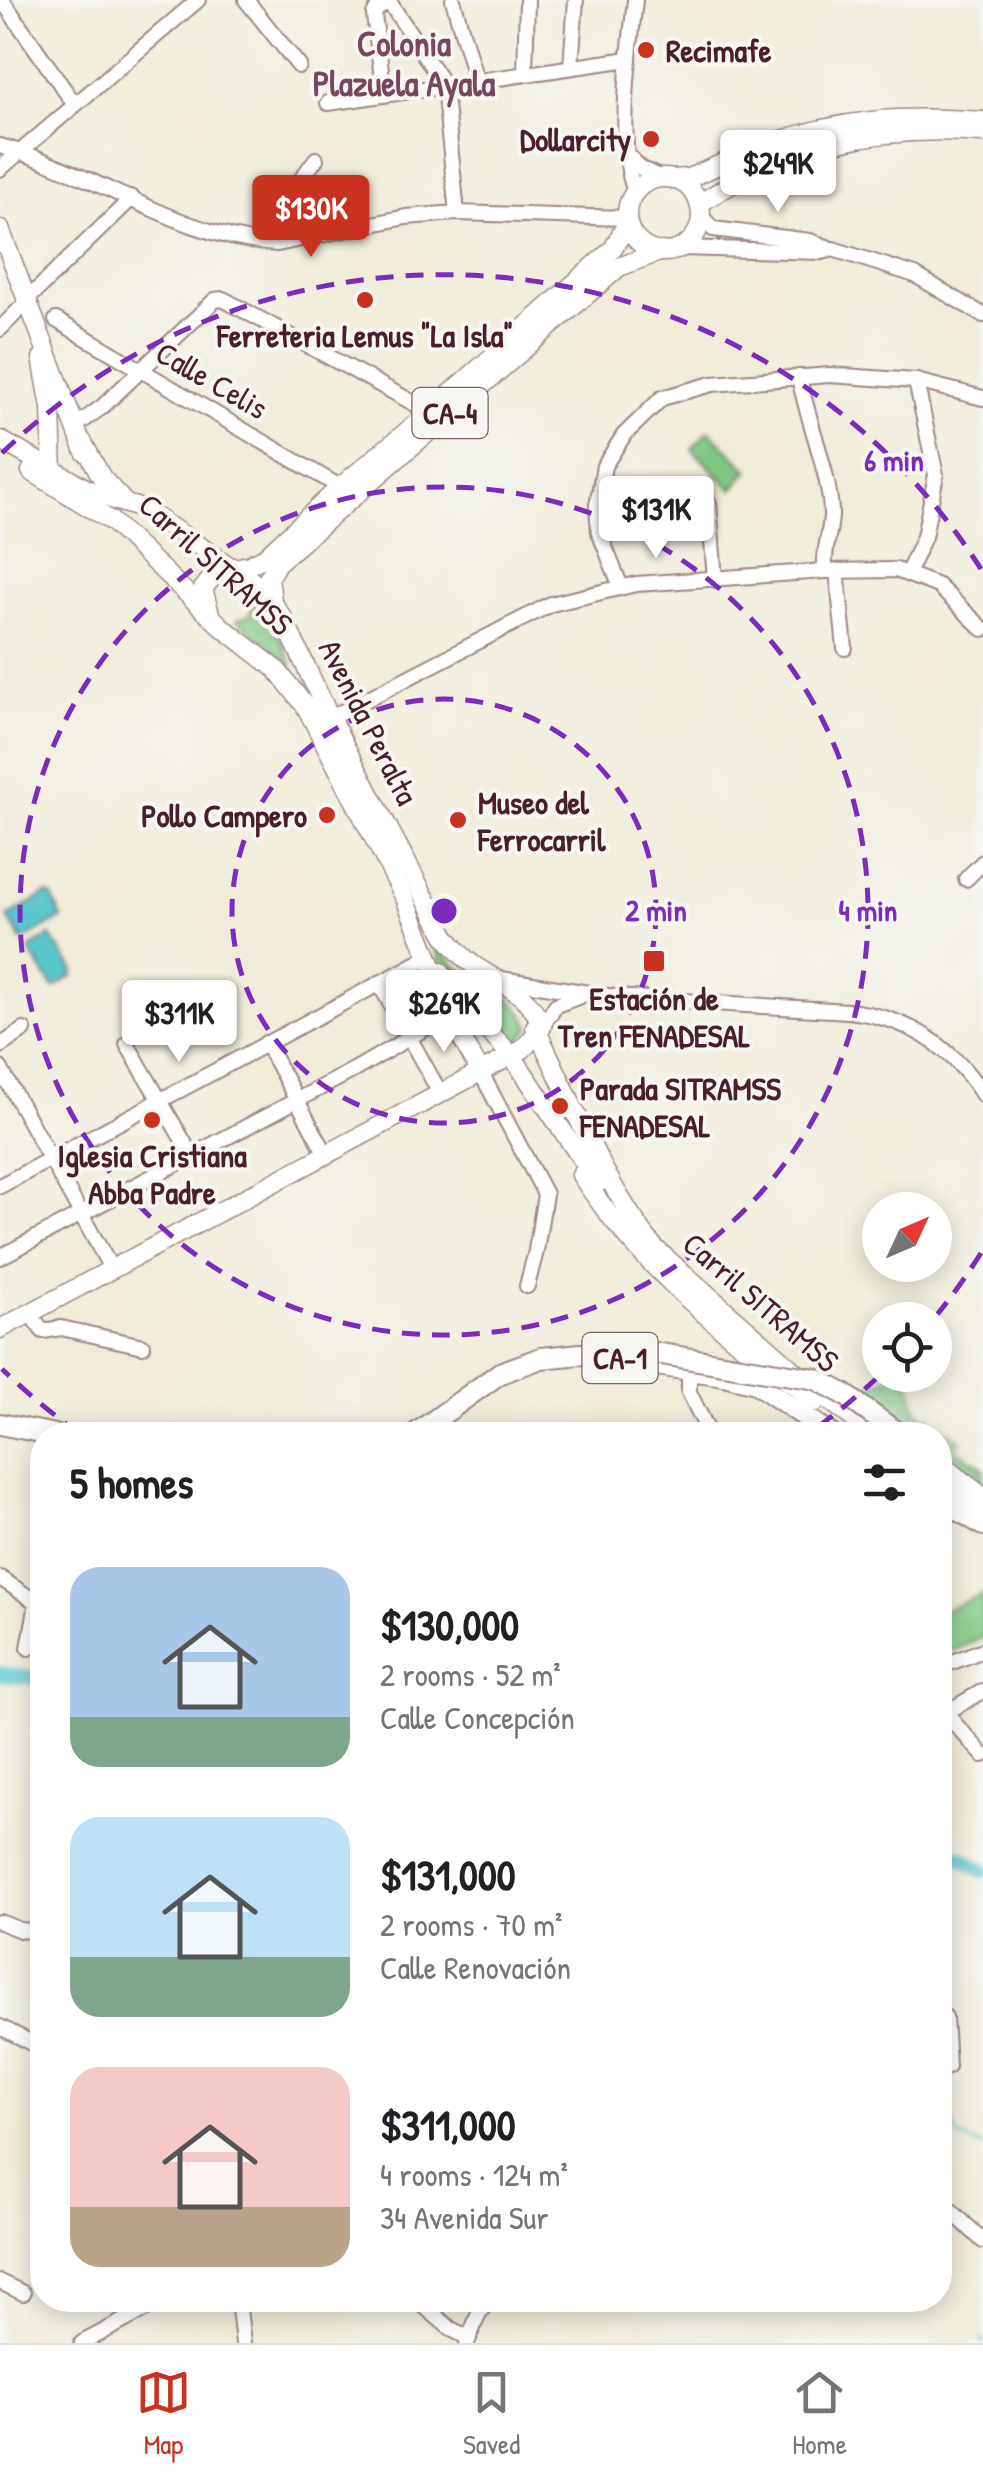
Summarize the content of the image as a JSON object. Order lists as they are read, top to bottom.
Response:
{
  "streets": {
    "highway": ["CA-1"],
    "main road": ["CA-4", "Carril SITRAMSS", "Avenida Peralta"],
    "street": ["Calle Celis"]
  },
  "crossings": [
    ["Calle Celis", "CA-4"],
    ["CA-4", "Carril SITRAMSS"],
    ["CA-4", "Avenida Peralta"],
    ["Carril SITRAMSS", "Avenida Peralta"]
  ],
  "districts": ["Colonia Plazuela Ayala"],
  "places": {
    "other": [
      "Recimafe",
      "Dollarcity",
      "Ferreteria Lemus \"La Isla\"",
      "Pollo Campero",
      "Museo del Ferrocarril",
      "Parada SITRAMSS FENADESAL",
      "Iglesia Cristiana Abba Padre"
    ],
    "transit": ["Estación de Tren FENADESAL"]
  },
  "north": "top right",
  "page": {
    "price": [
      "$249K",
      "$130K",
      "$131K",
      "$269K",
      "$311K"
    ],
    "heading": "5 homes",
    "list": [
      {
        "name": "$130,000",
        "note": "2 rooms · 52 m² · Calle Concepción"
      },
      {
        "name": "$131,000",
        "note": "2 rooms · 70 m² · Calle Renovación"
      },
      {
        "name": "$311,000",
        "note": "4 rooms · 124 m² · 34 Avenida Sur"
      }
    ],
    "tabs": ["Map", "Saved", "Home"]
  },
  "rings": ["6 min", "2 min", "4 min"]
}
